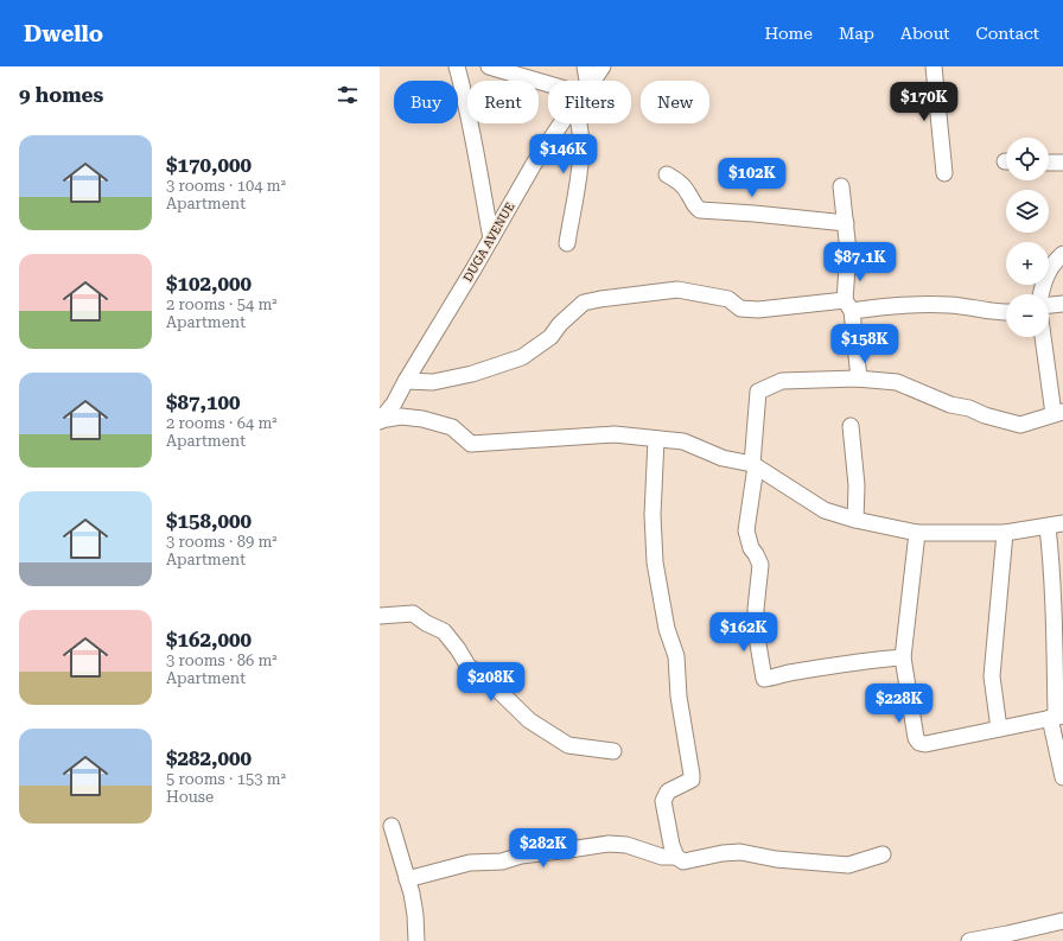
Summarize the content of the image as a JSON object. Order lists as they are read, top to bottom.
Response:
{
  "streets": {
    "street": ["DUGA AVENUE"]
  },
  "page": {
    "header": "Dwello",
    "nav": [
      "Home",
      "Map",
      "About",
      "Contact"
    ],
    "heading": "9 homes",
    "chip": [
      "Buy",
      "Rent",
      "Filters",
      "New"
    ],
    "price": [
      "$170K",
      "$146K",
      "$102K",
      "$87.1K",
      "$158K",
      "$162K",
      "$208K",
      "$228K",
      "$282K"
    ],
    "list": [
      {
        "name": "$170,000",
        "note": "3 rooms · 104 m² · Apartment"
      },
      {
        "name": "$102,000",
        "note": "2 rooms · 54 m² · Apartment"
      },
      {
        "name": "$87,100",
        "note": "2 rooms · 64 m² · Apartment"
      },
      {
        "name": "$158,000",
        "note": "3 rooms · 89 m² · Apartment"
      },
      {
        "name": "$162,000",
        "note": "3 rooms · 86 m² · Apartment"
      },
      {
        "name": "$282,000",
        "note": "5 rooms · 153 m² · House"
      }
    ],
    "map_buttons": ["+", "−"]
  }
}
